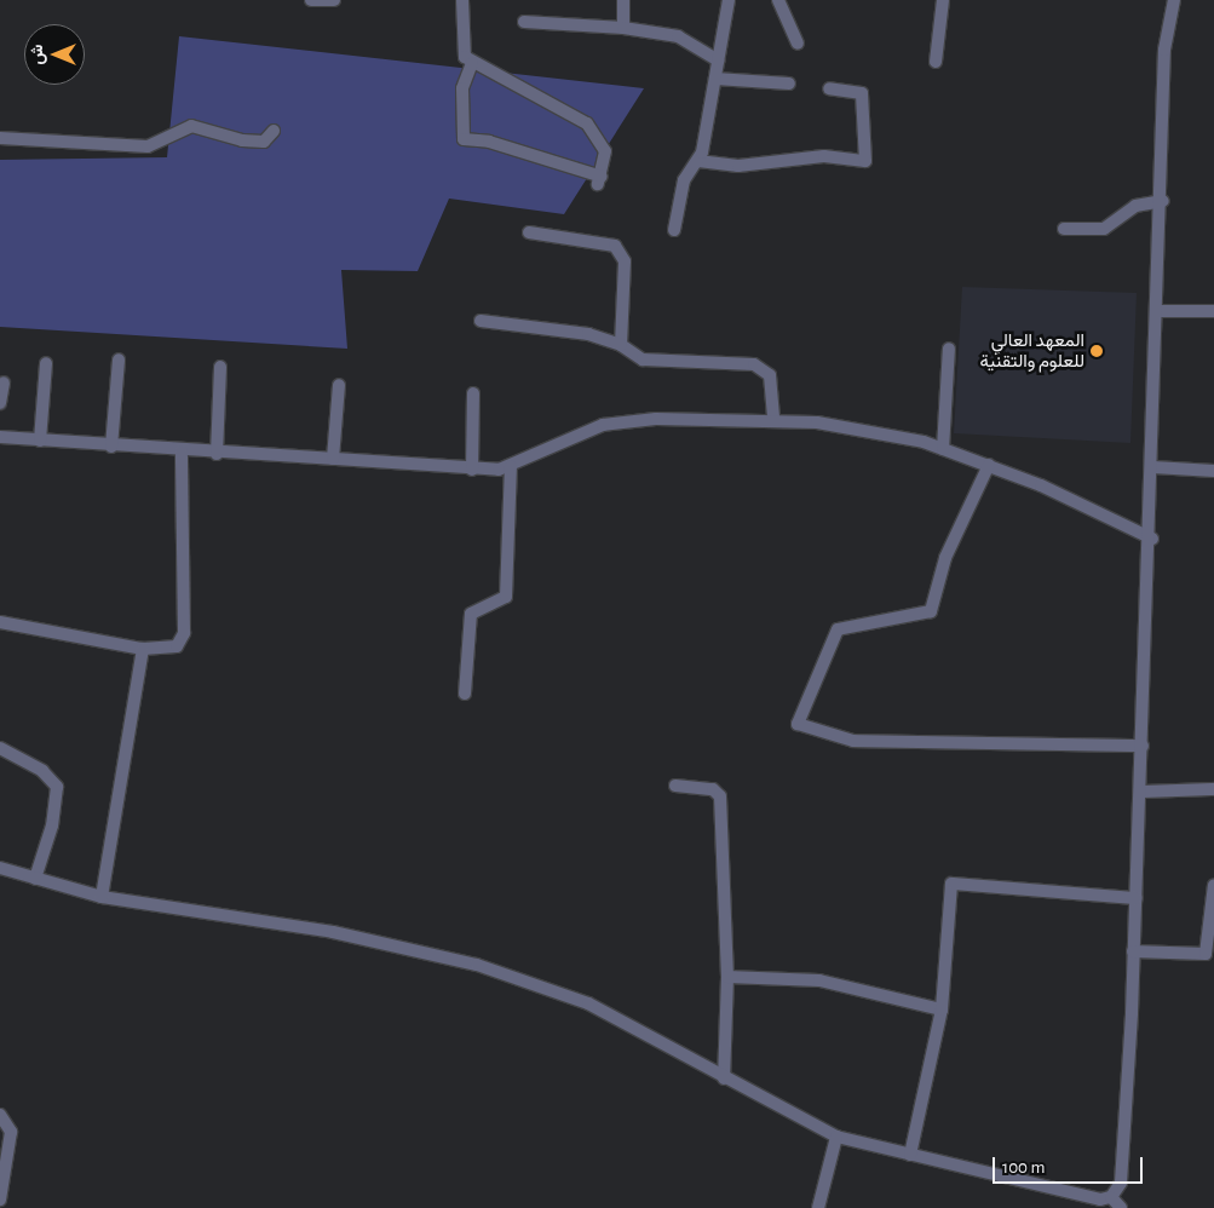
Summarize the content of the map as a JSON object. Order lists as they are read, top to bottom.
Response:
{
  "places": ["المعهد العالي للعلوم والتقنية"],
  "scale_bar": "100 m",
  "north": "left"
}
